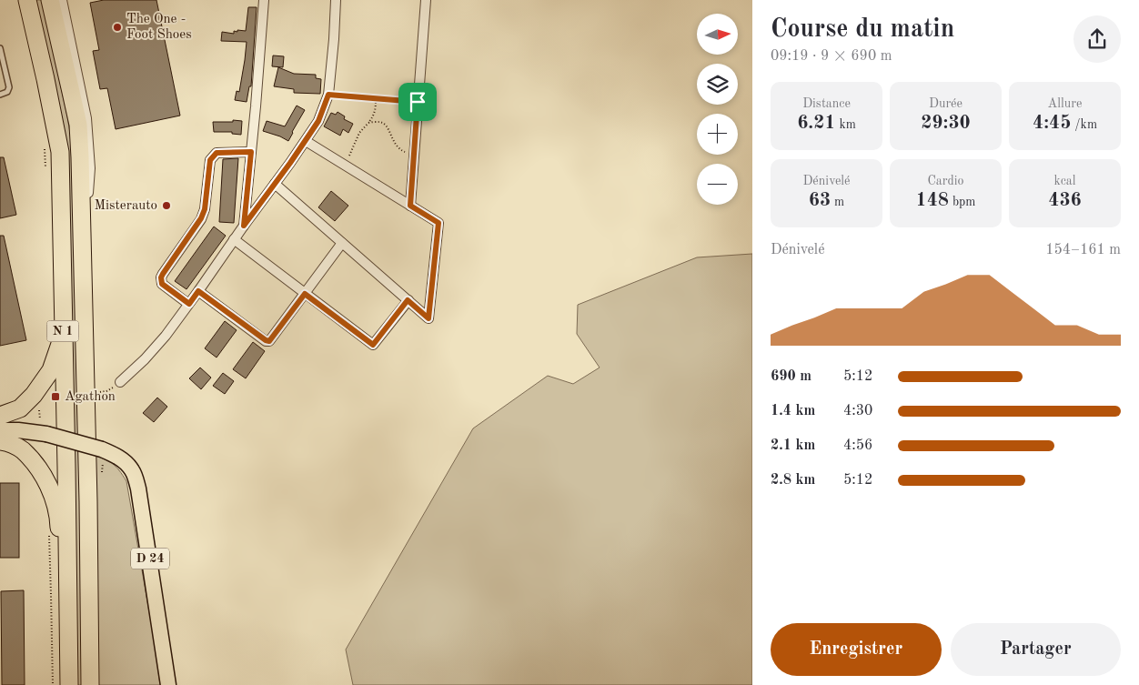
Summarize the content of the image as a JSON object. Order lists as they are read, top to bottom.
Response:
{
  "streets": {
    "highway": ["N 1"],
    "main road": ["D 24"]
  },
  "places": {
    "other": ["The One - Foot Shoes", "Misterauto"],
    "transit": ["Agathon"]
  },
  "north": "right",
  "page": {
    "heading": ["Course du matin", "09:19 · 9 × 690 m"],
    "map_buttons": ["+", "−"],
    "stats": [
      ["Distance", "6.21 km"],
      ["Durée", "29:30"],
      ["Allure", "4:45 /km"],
      ["Dénivelé", "63 m"],
      ["Cardio", "148 bpm"],
      ["kcal", "436"]
    ],
    "chart": ["Dénivelé", "154–161 m"],
    "list": [
      {
        "name": "690 m",
        "note": "5:12"
      },
      {
        "name": "1.4 km",
        "note": "4:30"
      },
      {
        "name": "2.1 km",
        "note": "4:56"
      },
      {
        "name": "2.8 km",
        "note": "5:12"
      }
    ],
    "buttons": ["Enregistrer", "Partager"]
  }
}
